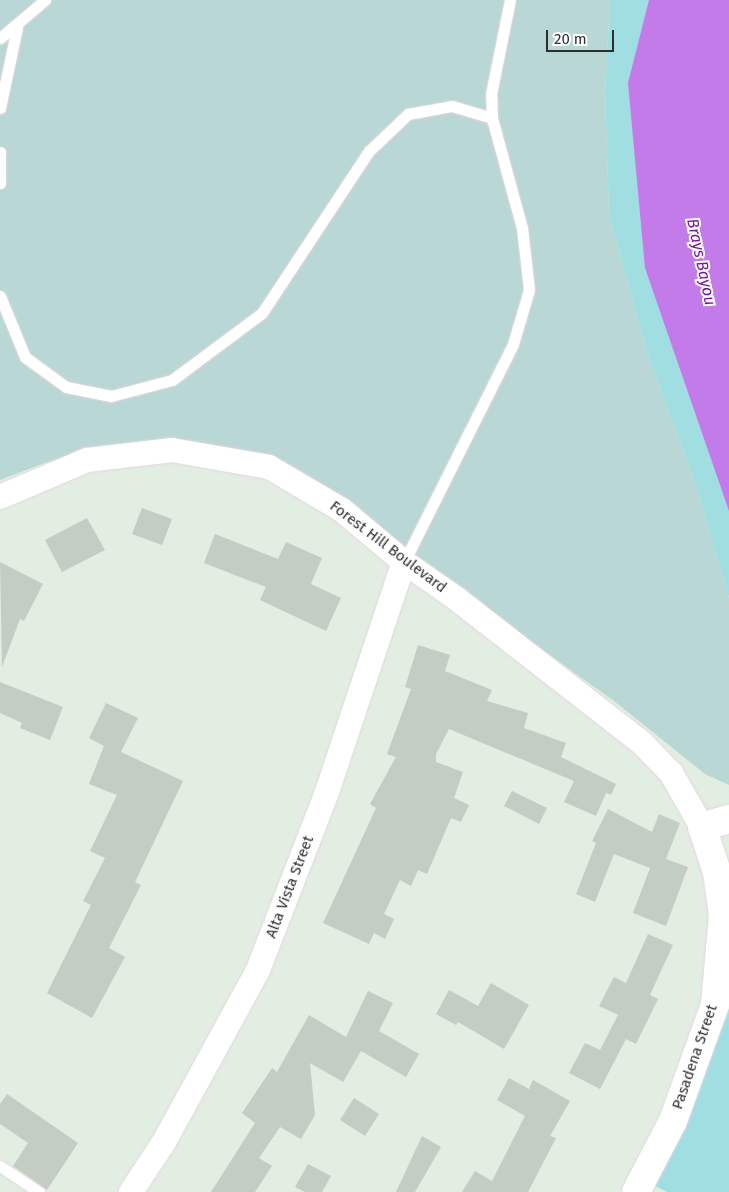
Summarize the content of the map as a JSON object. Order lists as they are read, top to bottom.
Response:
{
  "streets": {
    "street": ["Forest Hill Boulevard", "Alta Vista Street", "Pasadena Street"]
  },
  "crossings": [
    ["Forest Hill Boulevard", "Alta Vista Street"],
    ["Forest Hill Boulevard", "Pasadena Street"]
  ],
  "water": ["Brays Bayou"],
  "scale_bar": "20 m"
}
